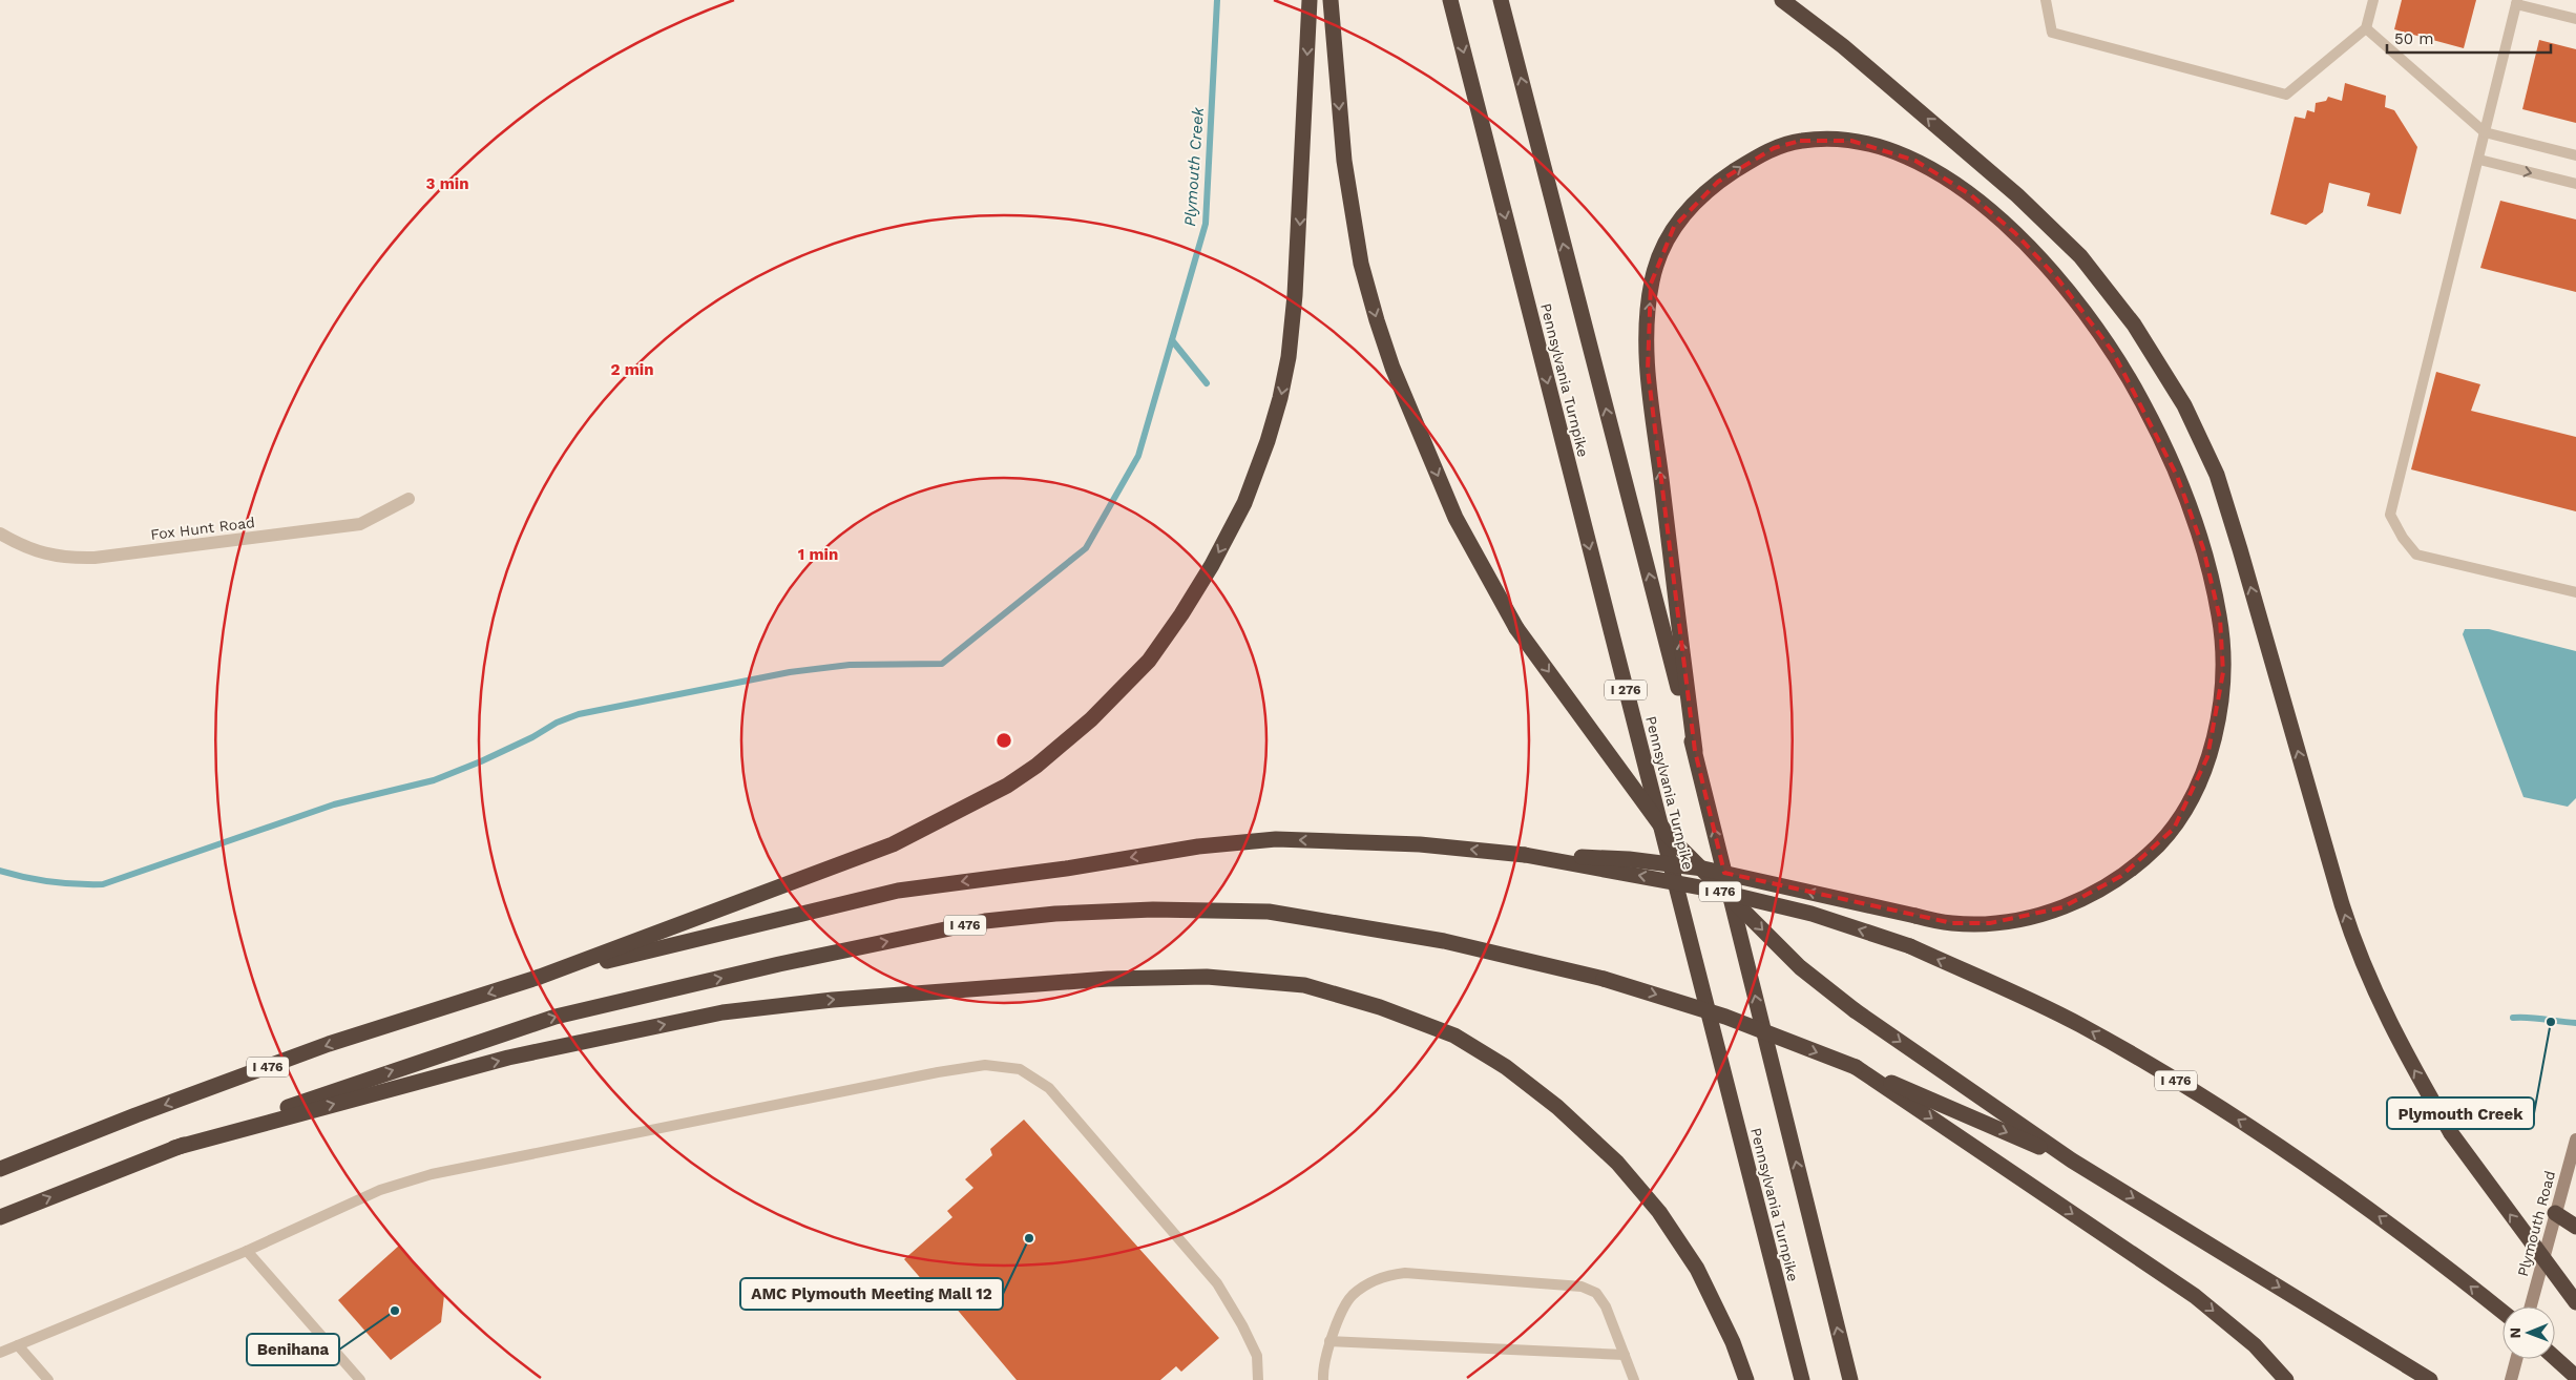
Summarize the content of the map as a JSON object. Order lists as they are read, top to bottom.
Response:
{
  "streets": {
    "highway": ["Pennsylvania Turnpike", "I 276", "I 476"],
    "main road": ["Plymouth Road"],
    "street": ["Fox Hunt Road"]
  },
  "water": ["Plymouth Creek"],
  "places": ["Plymouth Creek", "AMC Plymouth Meeting Mall 12", "Benihana"],
  "scale_bar": "50 m",
  "north": "left",
  "rings": ["3 min", "2 min", "1 min"]
}
